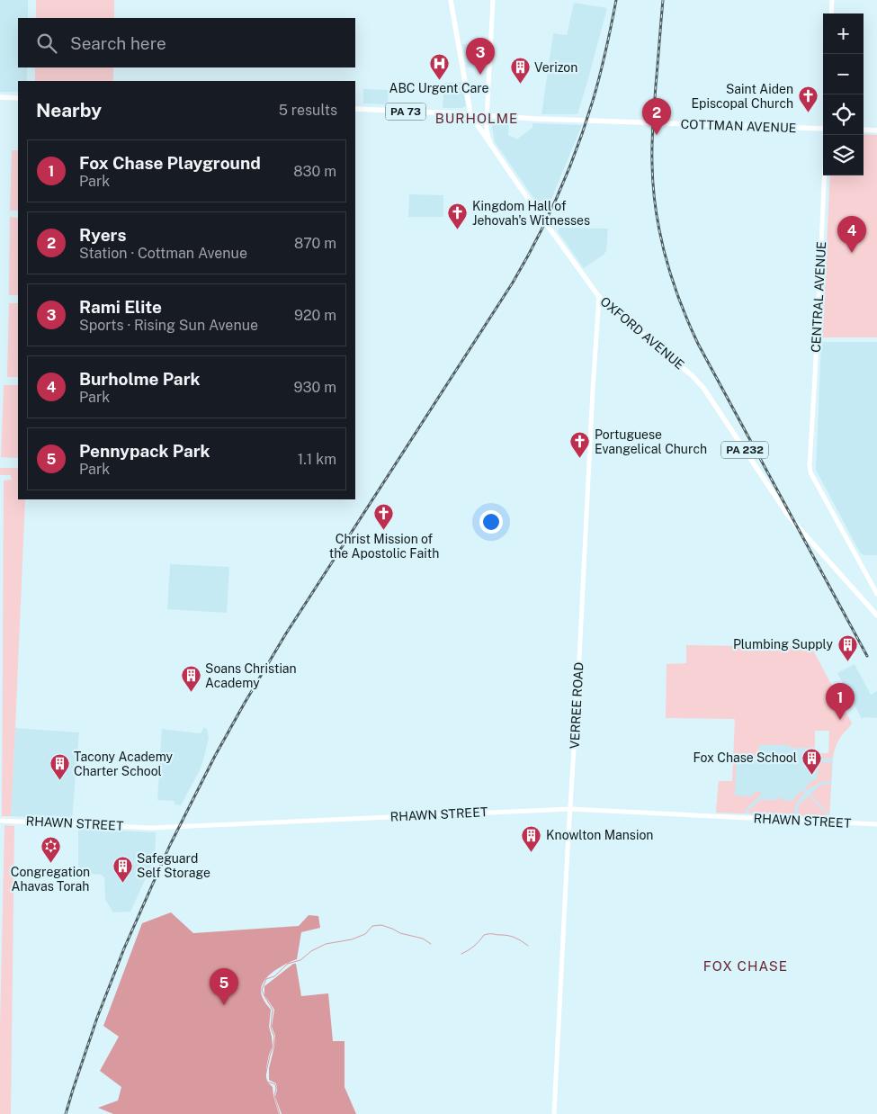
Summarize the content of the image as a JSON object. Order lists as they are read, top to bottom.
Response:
{
  "streets": {
    "main road": [
      "PA 73",
      "COTTMAN AVENUE",
      "CENTRAL AVENUE",
      "OXFORD AVENUE",
      "PA 232",
      "VERREE ROAD",
      "RHAWN STREET"
    ]
  },
  "crossings": [
    ["COTTMAN AVENUE", "OXFORD AVENUE"],
    ["OXFORD AVENUE", "VERREE ROAD"],
    ["VERREE ROAD", "RHAWN STREET"]
  ],
  "districts": ["BURHOLME", "FOX CHASE"],
  "places": {
    "hospital": ["ABC Urgent Care"],
    "building": [
      "Verizon",
      "Plumbing Supply",
      "Soans Christian Academy",
      "Fox Chase School",
      "Tacony Academy Charter School",
      "Knowlton Mansion",
      "Safeguard Self Storage"
    ],
    "church": [
      "Saint Aiden Episcopal Church",
      "Kingdom Hall of Jehovah's Witnesses",
      "Portuguese Evangelical Church",
      "Christ Mission of the Apostolic Faith"
    ],
    "synagogue": ["Congregation Ahavas Torah"]
  },
  "page": {
    "map_buttons": ["+", "−"],
    "search": "Search here",
    "pins": [
      "3",
      "2",
      "4",
      "1",
      "5"
    ],
    "heading": ["Nearby", "5 results"],
    "list": [
      {
        "mark": "1",
        "name": "Fox Chase Playground",
        "note": "Park",
        "value": "830 m"
      },
      {
        "mark": "2",
        "name": "Ryers",
        "note": "Station · Cottman Avenue",
        "value": "870 m"
      },
      {
        "mark": "3",
        "name": "Rami Elite",
        "note": "Sports · Rising Sun Avenue",
        "value": "920 m"
      },
      {
        "mark": "4",
        "name": "Burholme Park",
        "note": "Park",
        "value": "930 m"
      },
      {
        "mark": "5",
        "name": "Pennypack Park",
        "note": "Park",
        "value": "1.1 km"
      }
    ]
  }
}
